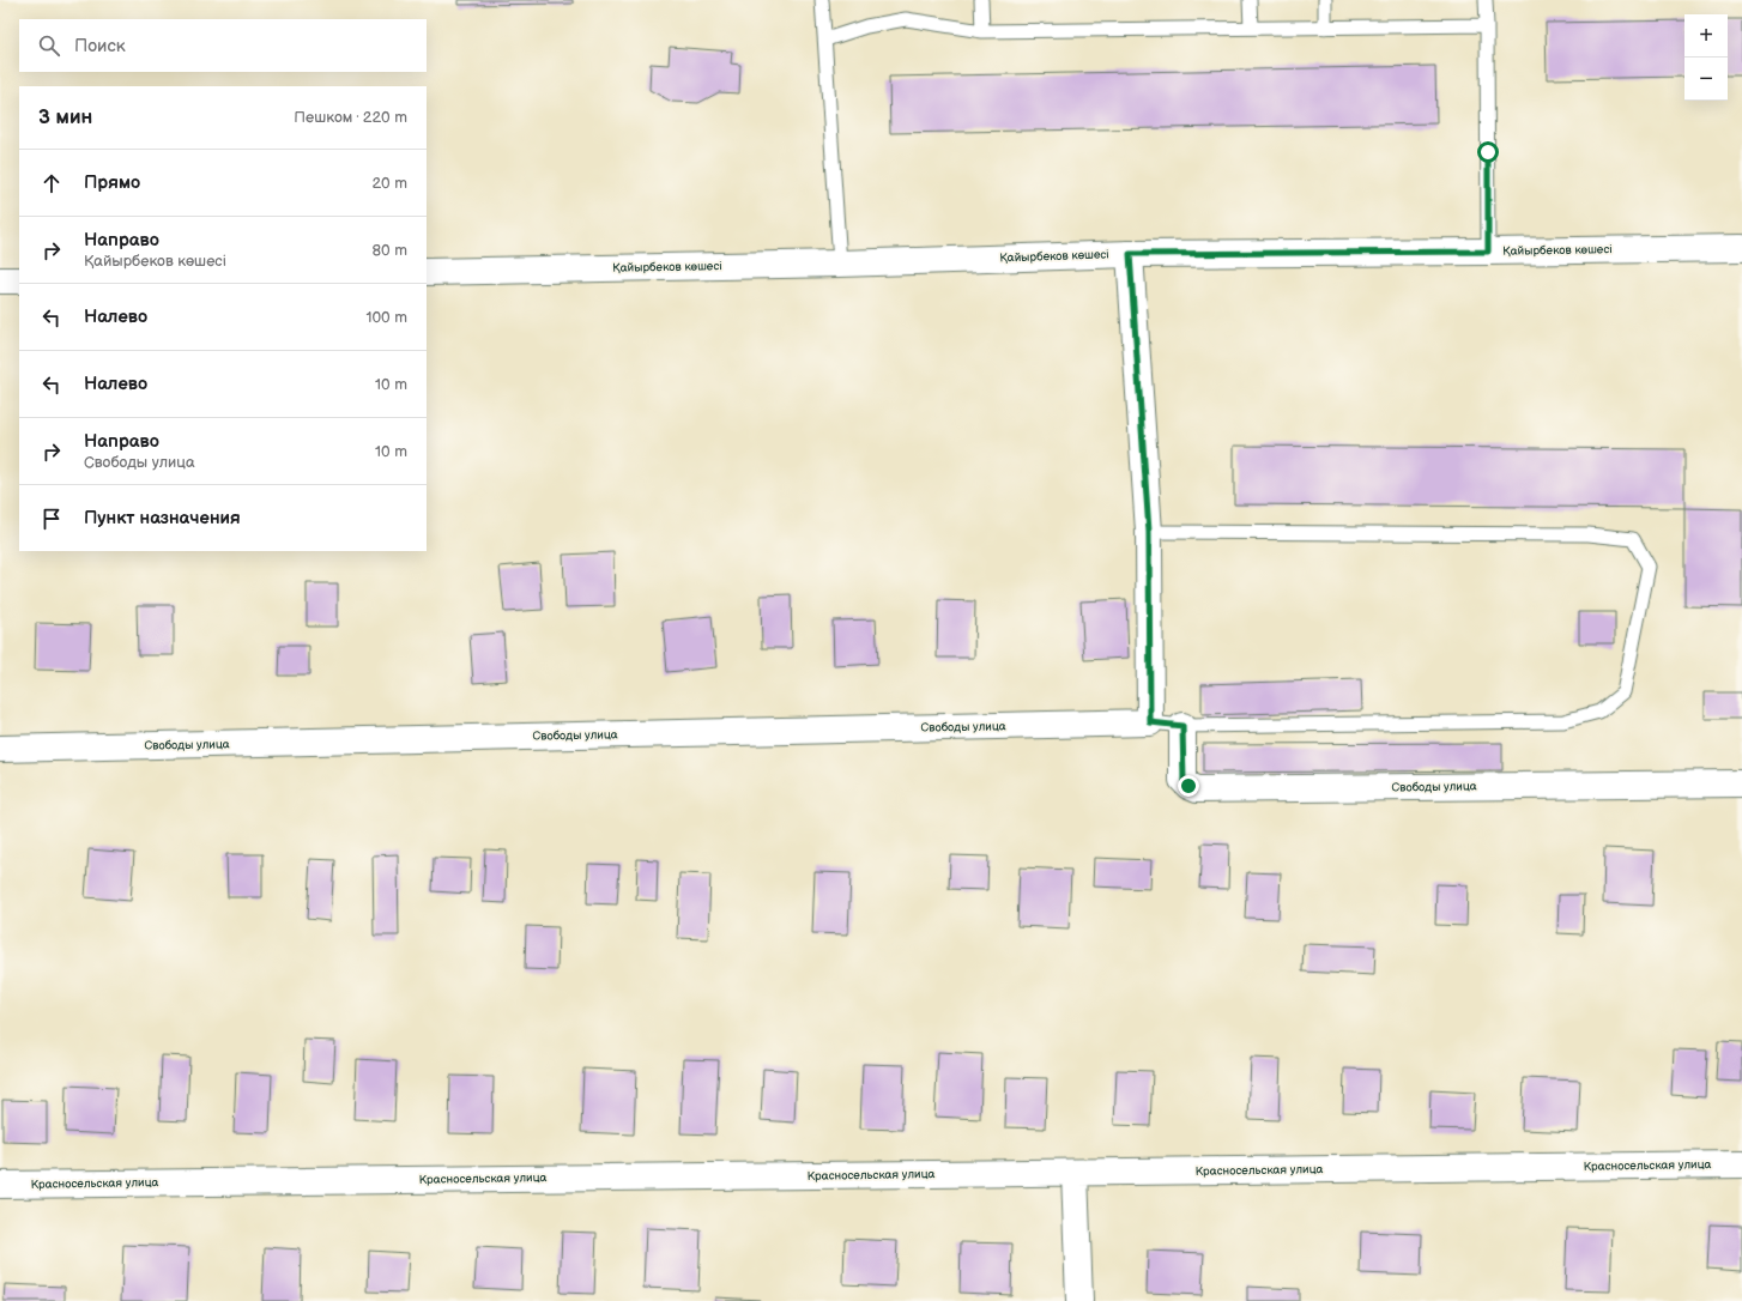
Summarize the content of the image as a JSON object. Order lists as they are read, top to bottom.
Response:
{
  "streets": {
    "street": ["Қайырбеков көшесі", "Свободы улица", "Красносельская улица"]
  },
  "page": {
    "map_buttons": ["+", "−"],
    "search": "Поиск",
    "heading": ["3 мин", "Пешком · 220 m"],
    "list": [
      ["Прямо", "20 m"],
      ["Направо", "Қайырбеков көшесі", "80 m"],
      ["Налево", "100 m"],
      ["Налево", "10 m"],
      ["Направо", "Свободы улица", "10 m"],
      "Пункт назначения"
    ]
  }
}
